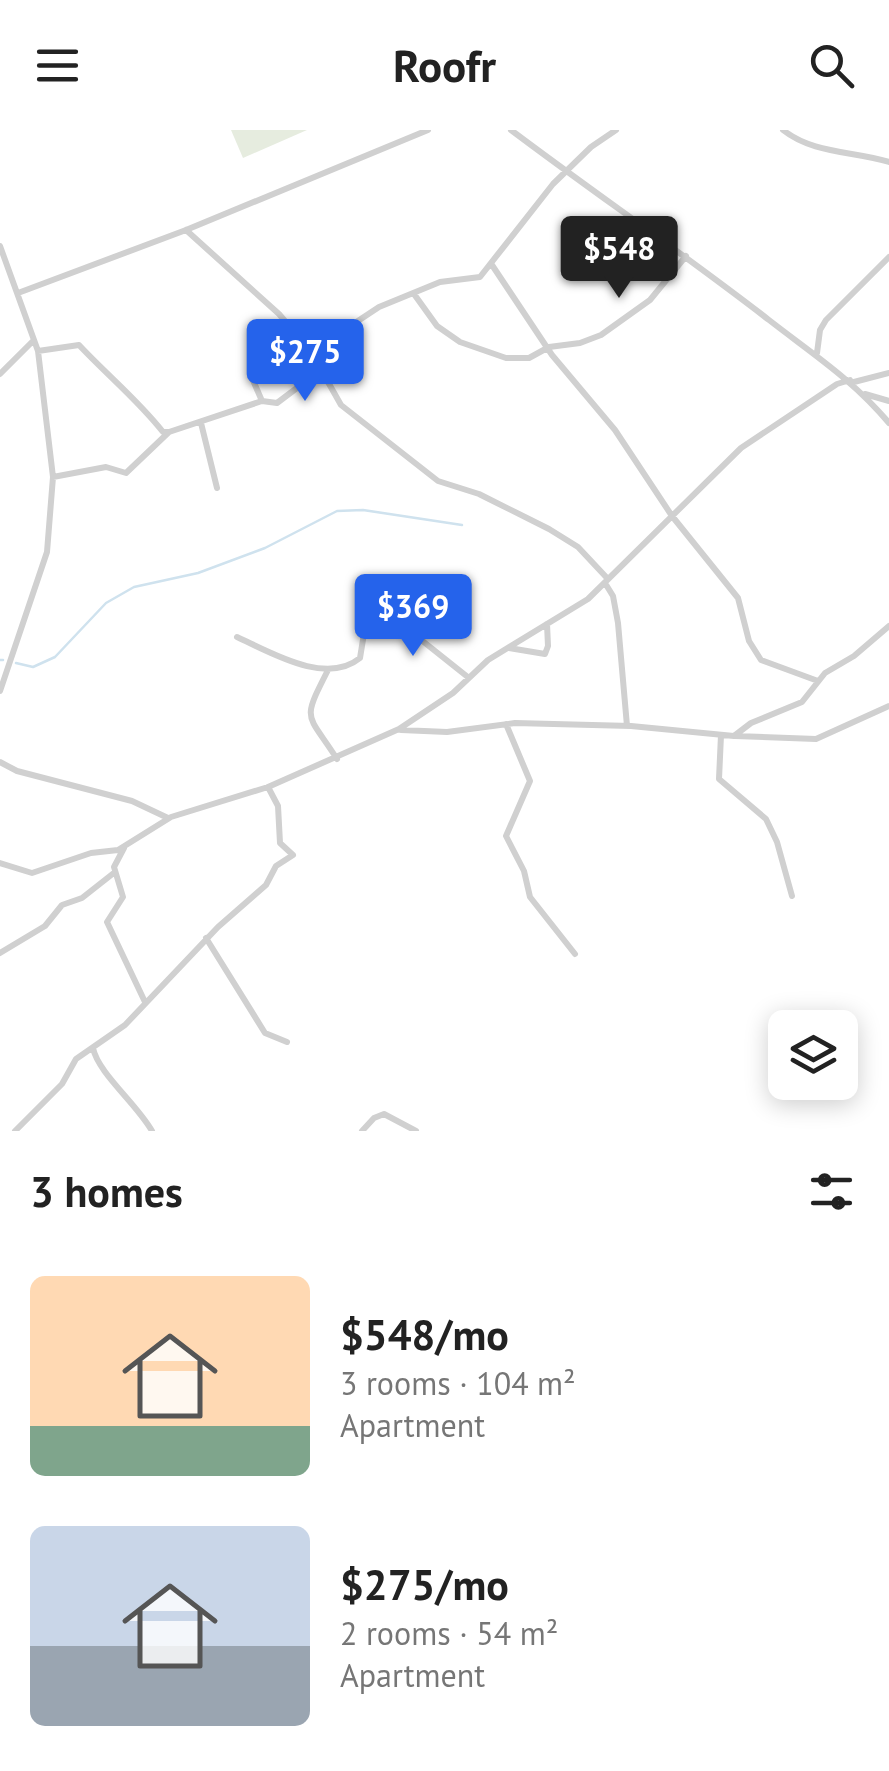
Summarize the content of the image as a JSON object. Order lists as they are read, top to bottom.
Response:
{
  "page": {
    "header": "Roofr",
    "price": ["$548", "$275", "$369"],
    "heading": "3 homes",
    "list": [
      {
        "name": "$548/mo",
        "note": "3 rooms · 104 m² · Apartment"
      },
      {
        "name": "$275/mo",
        "note": "2 rooms · 54 m² · Apartment"
      }
    ]
  }
}
